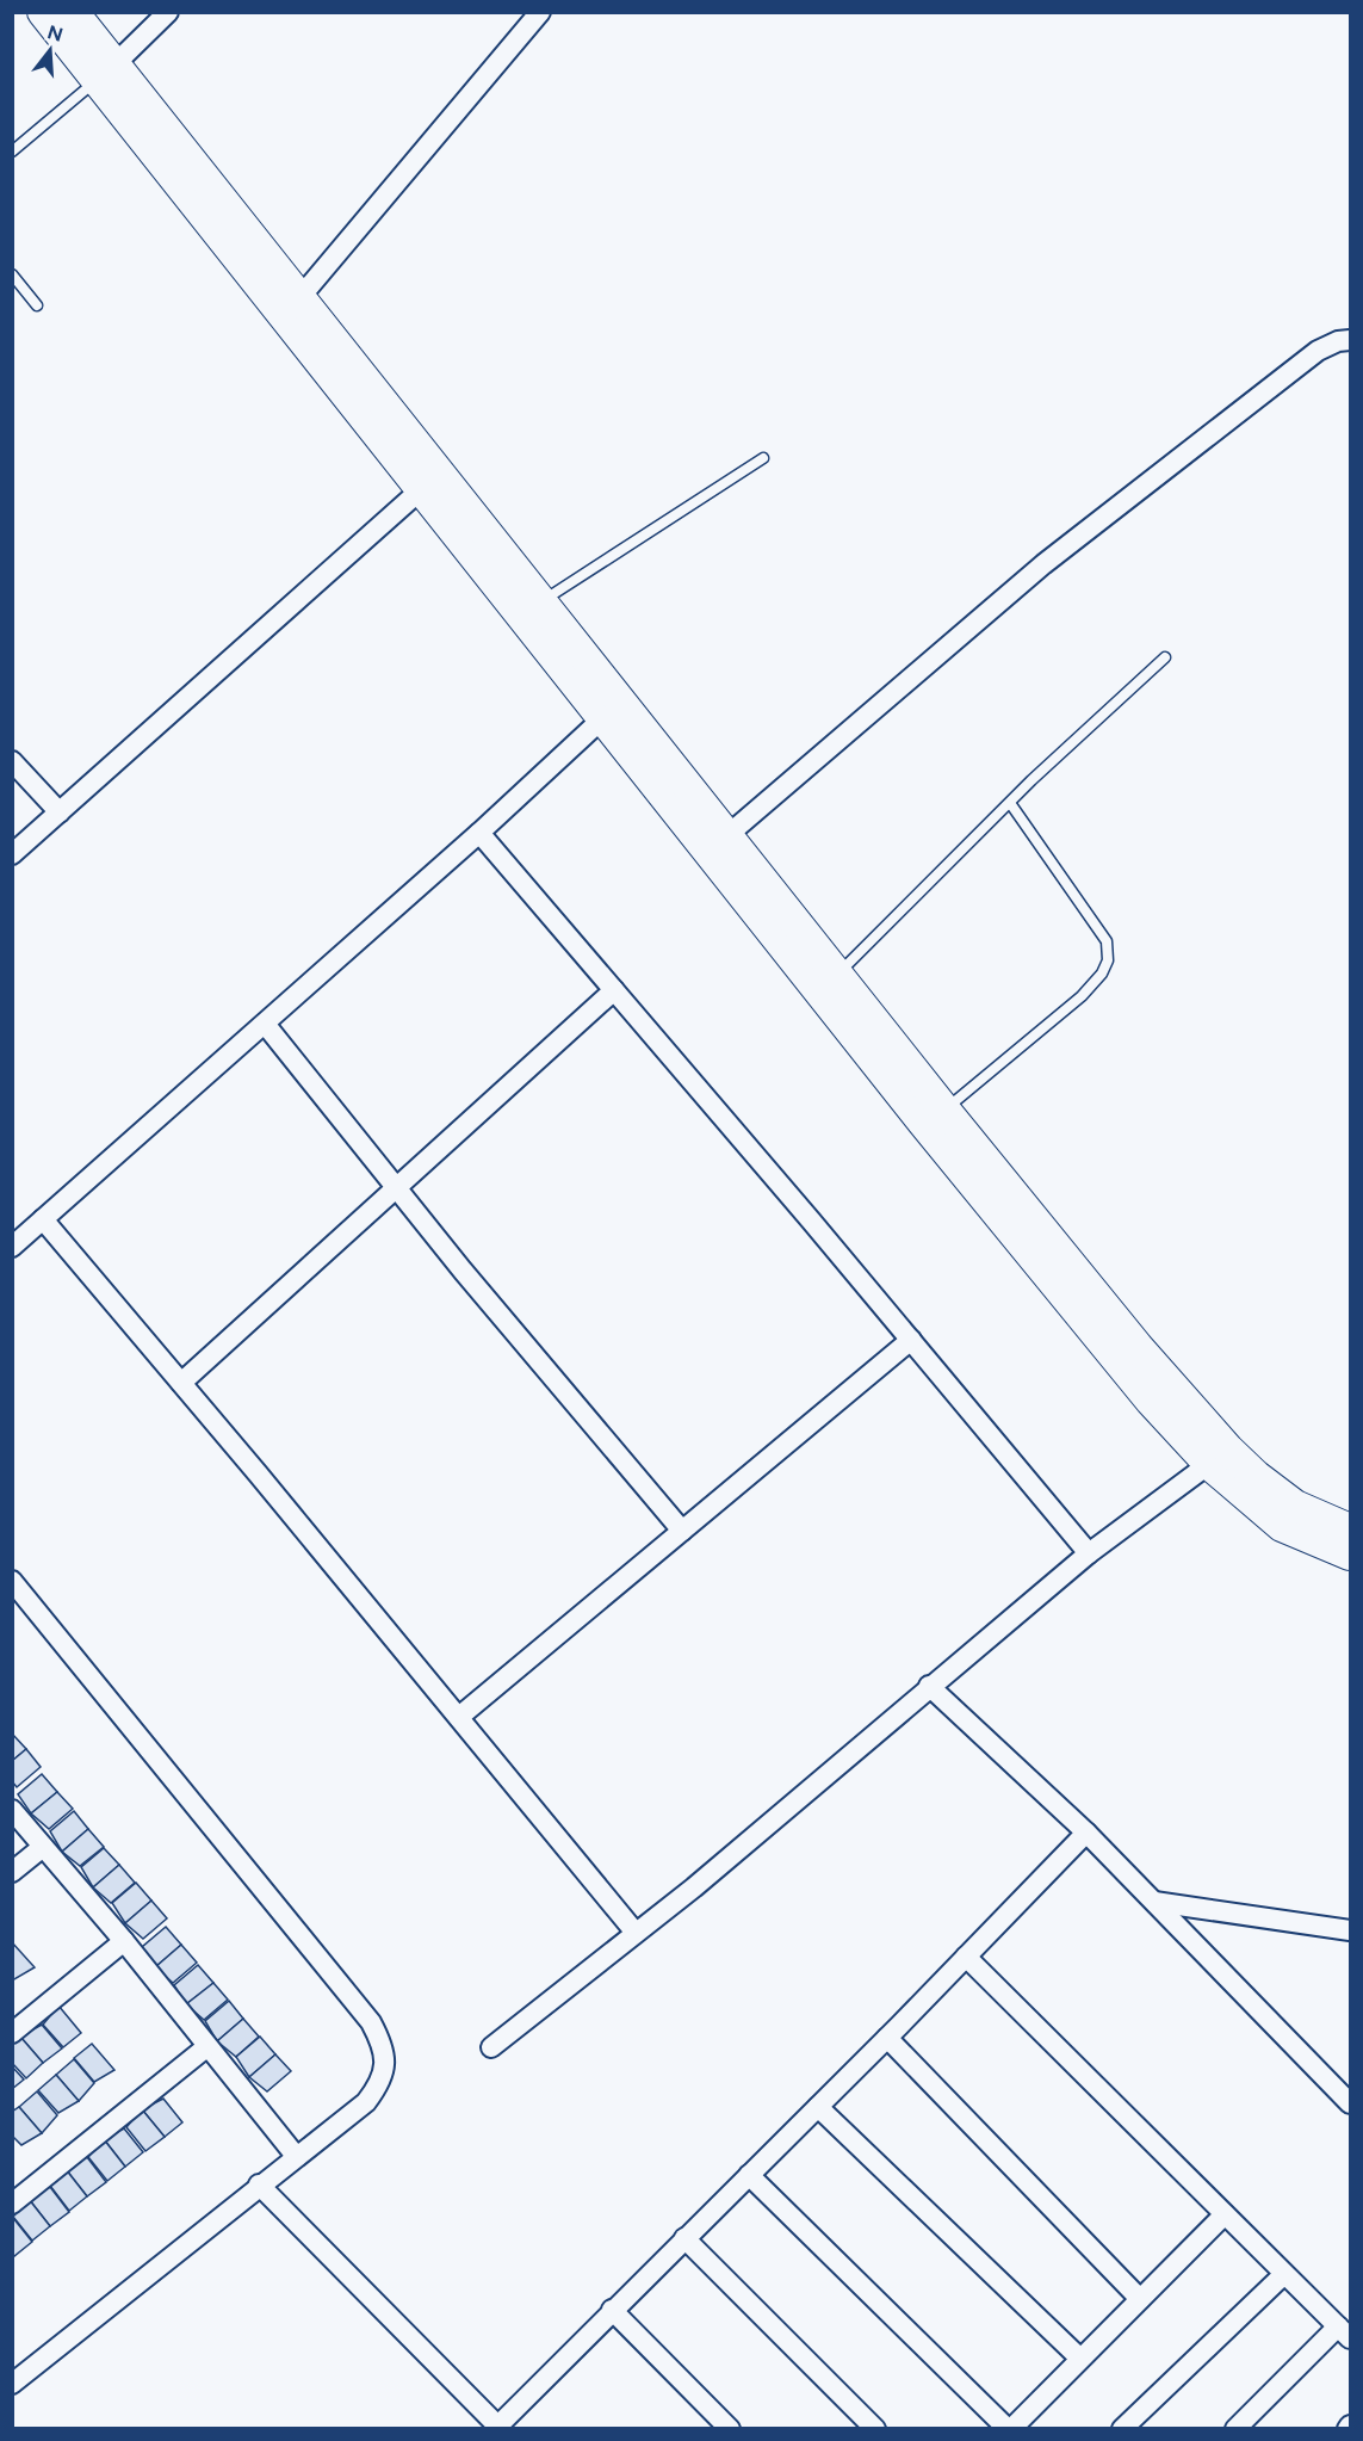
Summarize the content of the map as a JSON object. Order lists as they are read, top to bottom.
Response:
{
  "north": "top"
}
